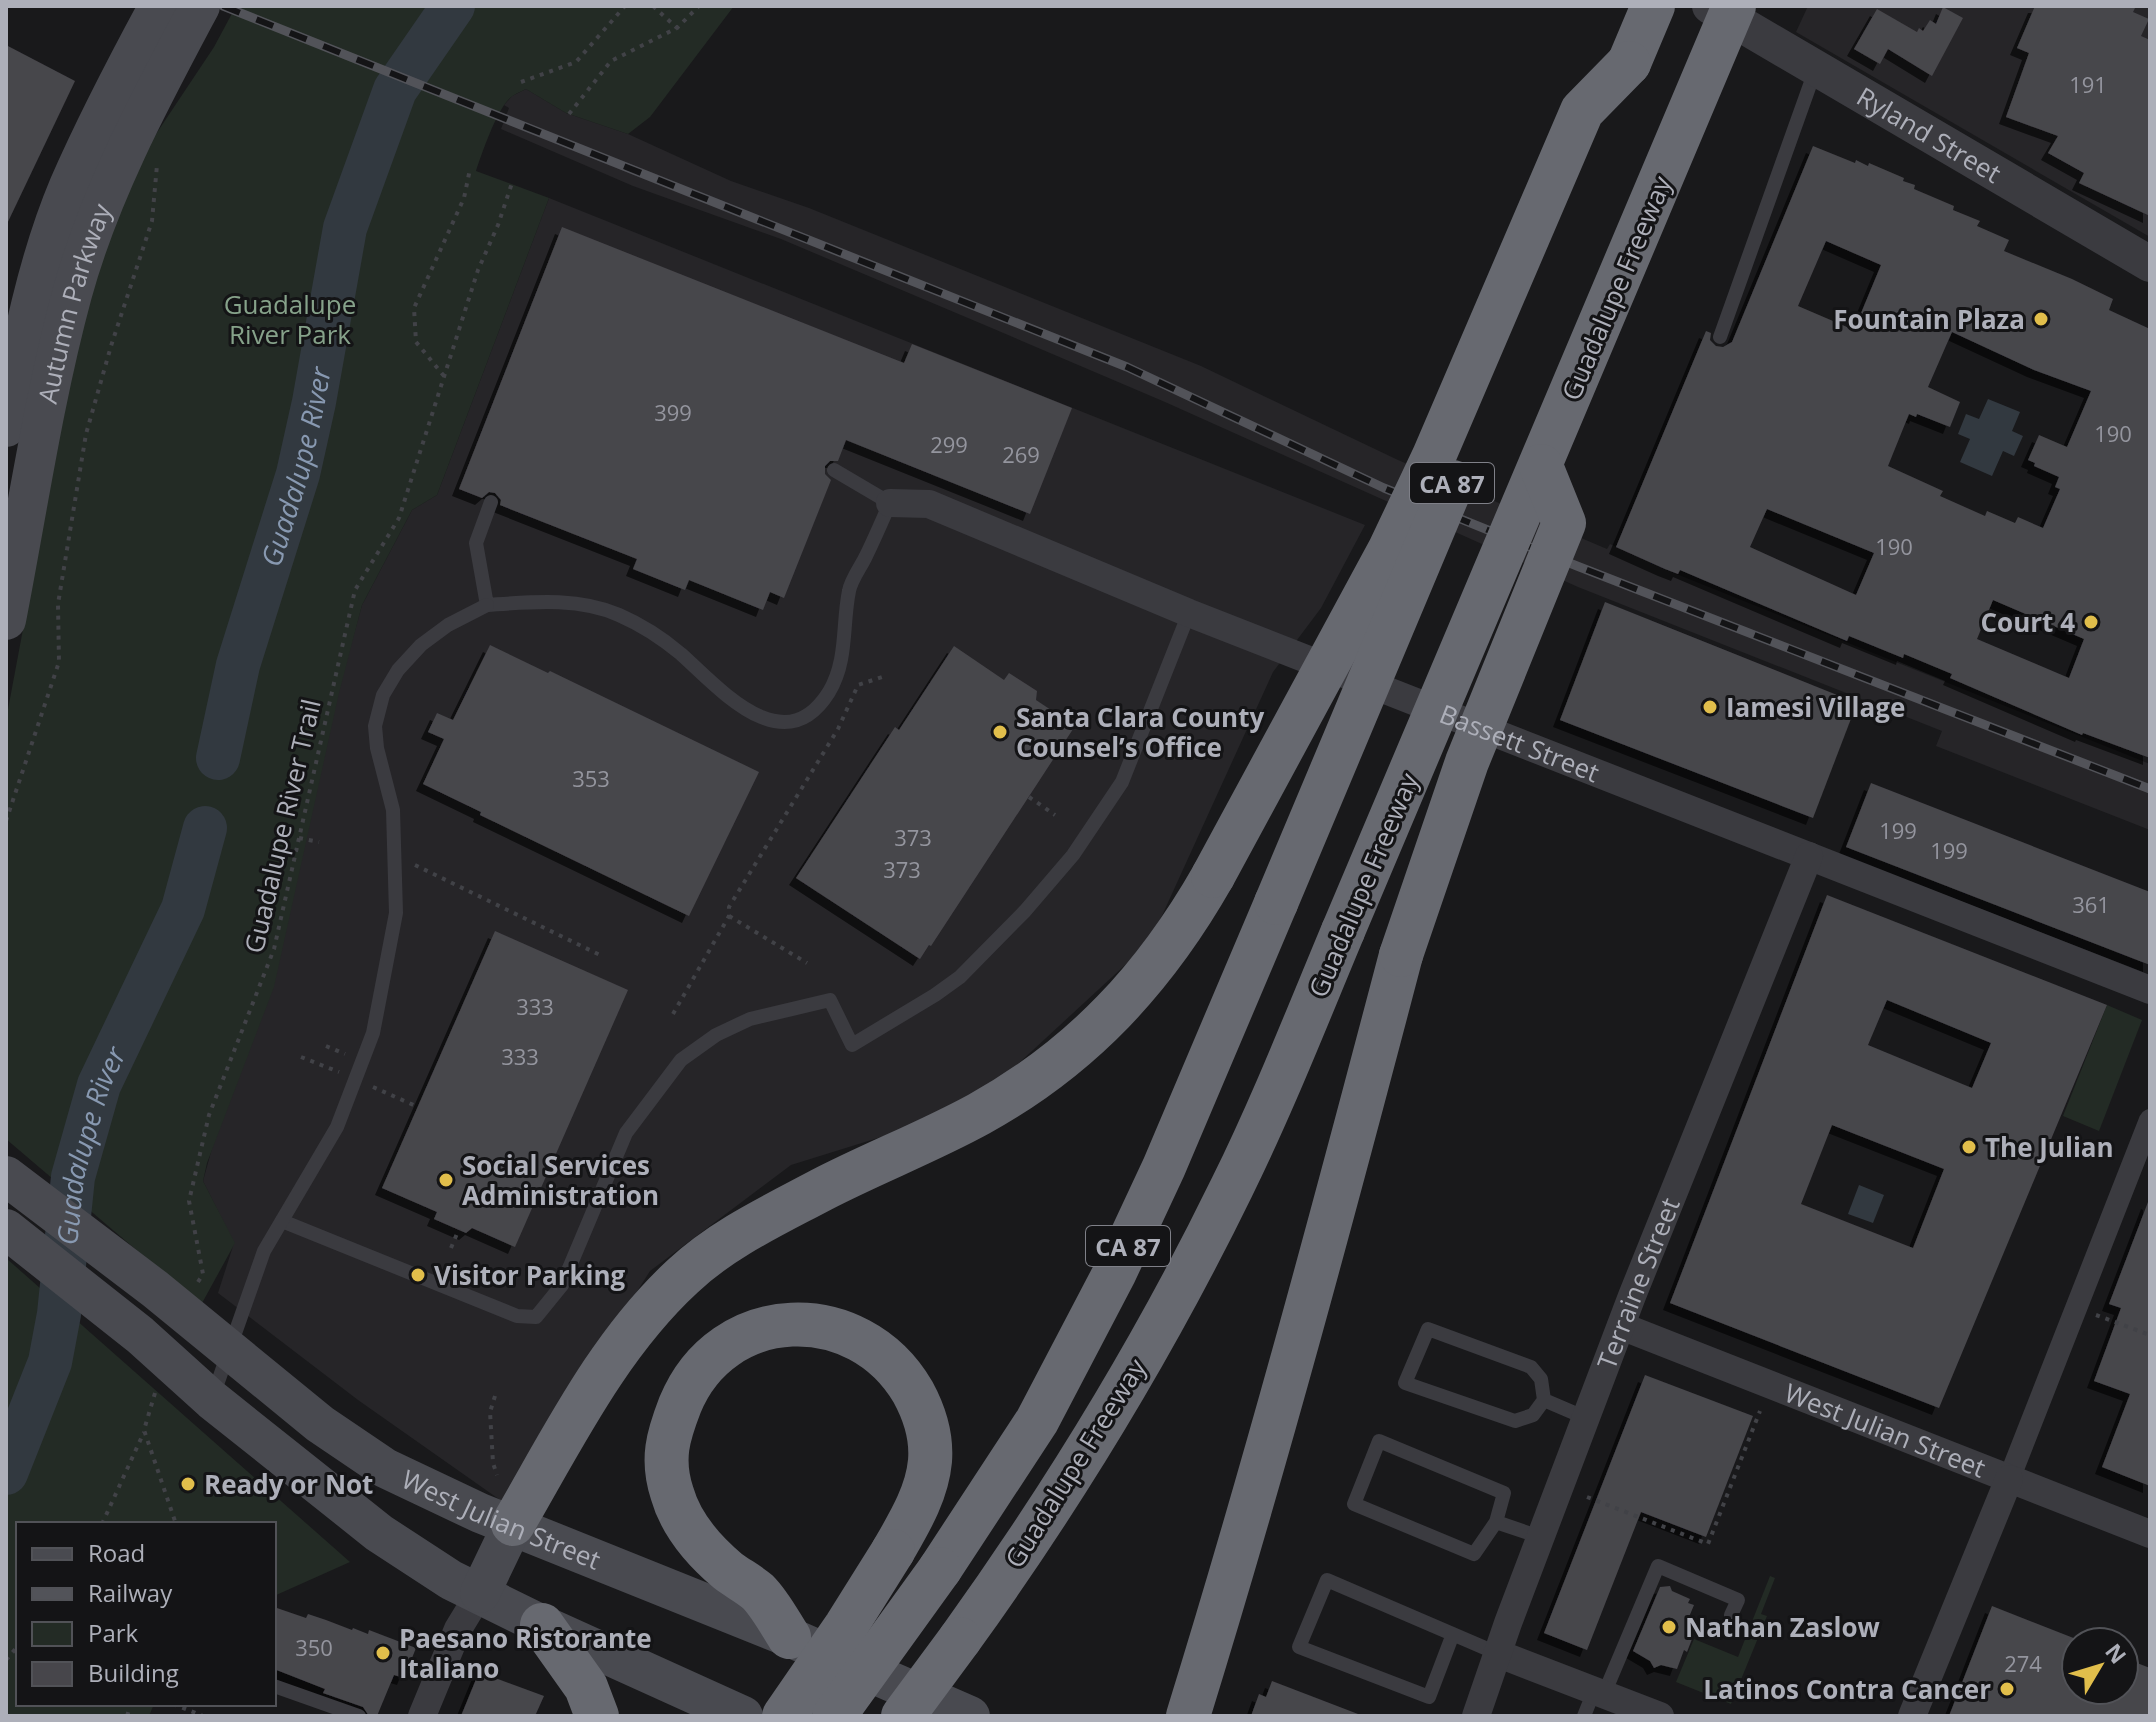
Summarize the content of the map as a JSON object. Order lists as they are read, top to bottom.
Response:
{
  "streets": {
    "highway": ["Guadalupe Freeway", "CA 87"],
    "main road": ["Autumn Parkway", "West Julian Street"],
    "street": ["Ryland Street", "Bassett Street", "Terraine Street"],
    "path": ["Guadalupe River Trail"]
  },
  "crossings": [
    ["Bassett Street", "Terraine Street"],
    ["Terraine Street", "West Julian Street"]
  ],
  "water": ["Guadalupe River"],
  "parks": ["Guadalupe River Park"],
  "places": [
    "Fountain Plaza",
    "Court 4",
    "Iamesi Village",
    "Santa Clara County Counsel’s Office",
    "The Julian",
    "Social Services Administration",
    "Visitor Parking",
    "Ready or Not",
    "Nathan Zaslow",
    "Paesano Ristorante Italiano",
    "Latinos Contra Cancer"
  ],
  "house_numbers": [
    "191",
    "399",
    "190",
    "299",
    "269",
    "190",
    "353",
    "199",
    "373",
    "199",
    "373",
    "361",
    "333",
    "333",
    "350",
    "274"
  ],
  "legend": [
    "Road",
    "Railway",
    "Park",
    "Building"
  ],
  "north": "top right"
}
